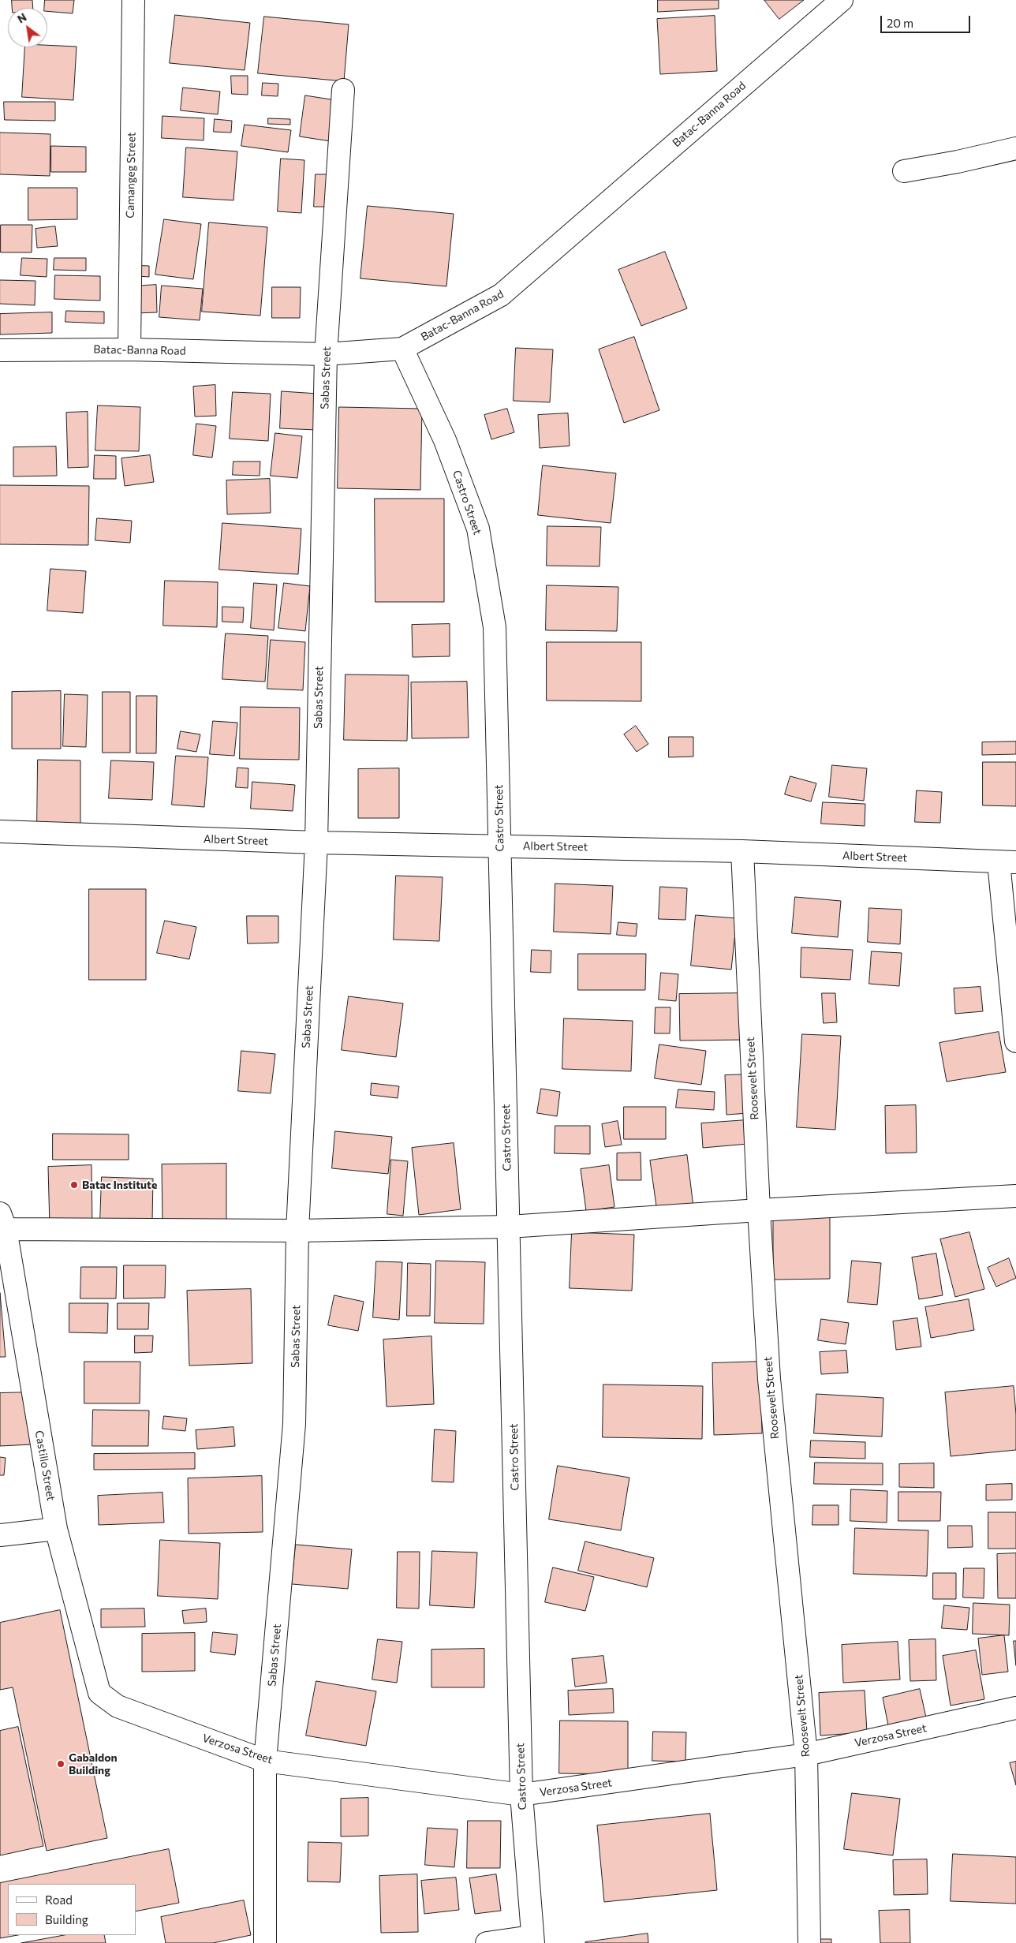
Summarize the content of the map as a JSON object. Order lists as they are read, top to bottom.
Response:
{
  "streets": {
    "street": [
      "Batac-Banna Road",
      "Camangeg Street",
      "Sabas Street",
      "Castro Street",
      "Albert Street",
      "Roosevelt Street",
      "Castillo Street",
      "Verzosa Street"
    ]
  },
  "crossings": [
    ["Batac-Banna Road", "Camangeg Street"],
    ["Batac-Banna Road", "Sabas Street"],
    ["Batac-Banna Road", "Castro Street"],
    ["Sabas Street", "Albert Street"],
    ["Sabas Street", "Verzosa Street"],
    ["Castro Street", "Albert Street"],
    ["Castro Street", "Verzosa Street"],
    ["Albert Street", "Roosevelt Street"],
    ["Roosevelt Street", "Verzosa Street"],
    ["Castillo Street", "Verzosa Street"]
  ],
  "places": ["Batac Institute", "Gabaldon Building"],
  "legend": ["Road", "Building"],
  "scale_bar": "20 m",
  "north": "top left"
}
